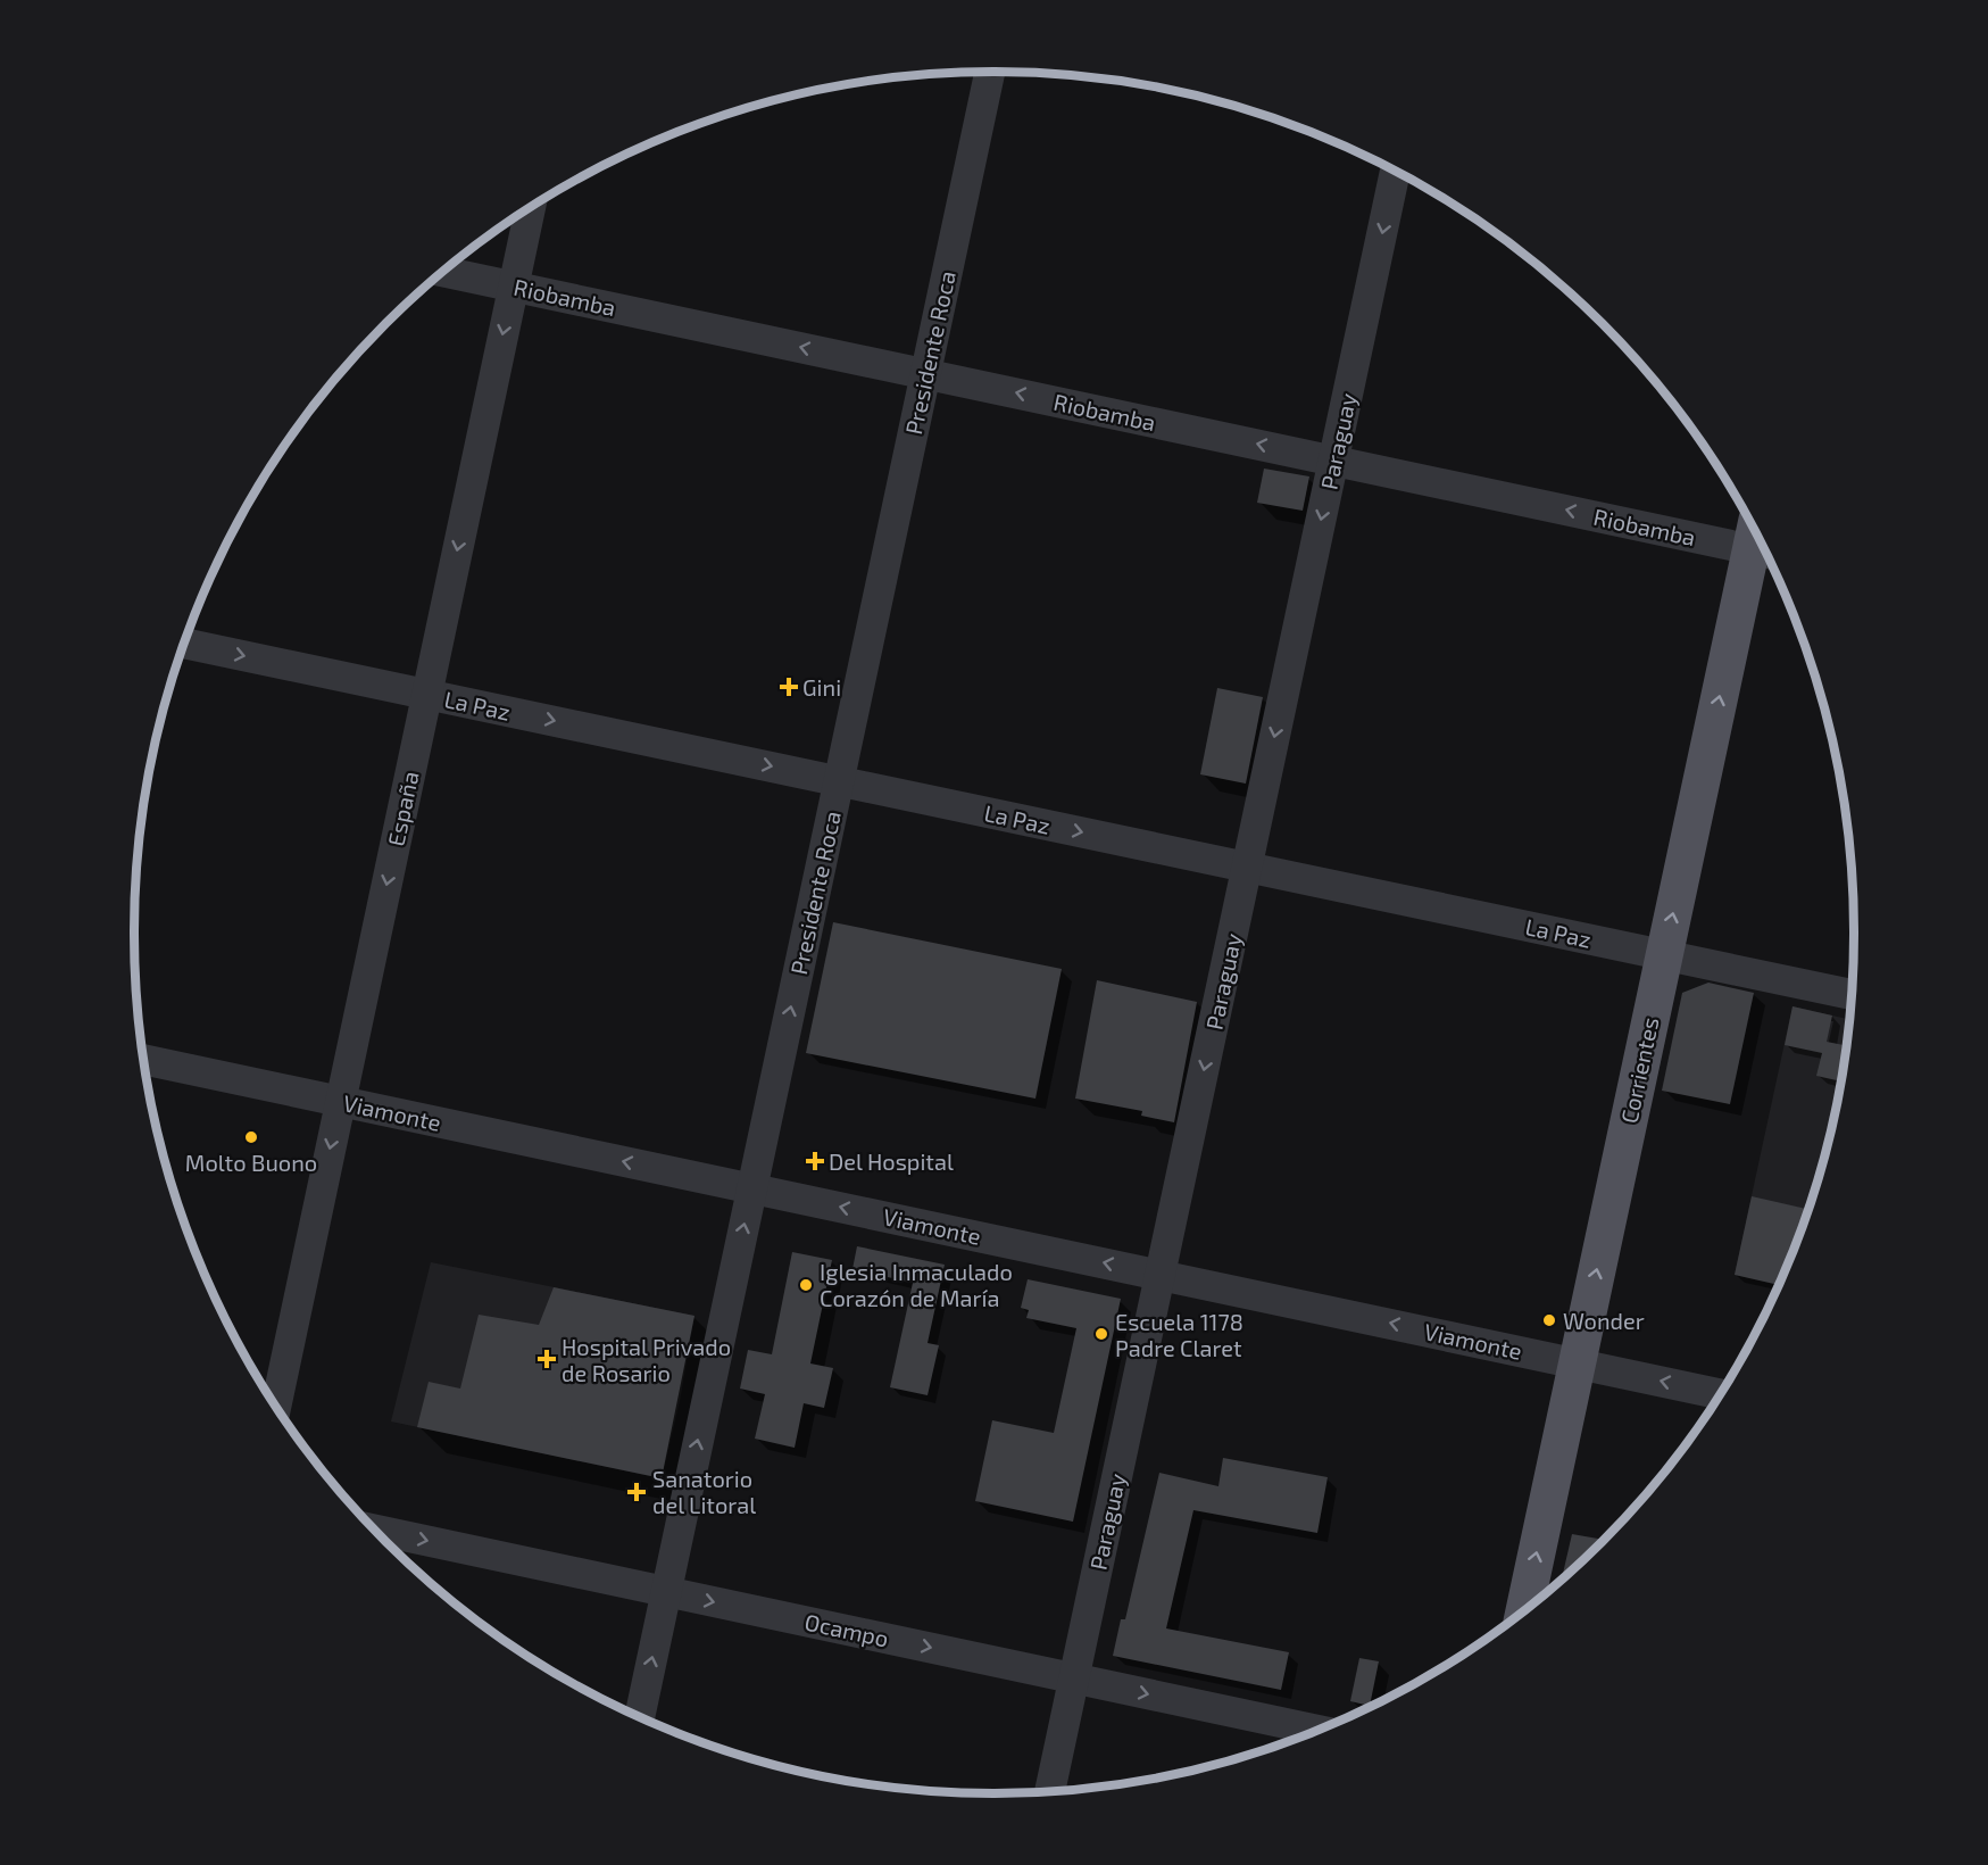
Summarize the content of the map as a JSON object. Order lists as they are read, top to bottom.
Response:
{
  "streets": {
    "main road": ["Corrientes"],
    "street": [
      "Riobamba",
      "Presidente Roca",
      "Paraguay",
      "La Paz",
      "España",
      "Viamonte",
      "Ocampo"
    ]
  },
  "crossings": [
    ["Riobamba", "Presidente Roca"],
    ["Riobamba", "Paraguay"],
    ["Riobamba", "España"],
    ["Presidente Roca", "La Paz"],
    ["Presidente Roca", "Viamonte"],
    ["Presidente Roca", "Ocampo"],
    ["Paraguay", "La Paz"],
    ["Paraguay", "Viamonte"],
    ["Paraguay", "Ocampo"],
    ["La Paz", "España"],
    ["La Paz", "Corrientes"],
    ["España", "Viamonte"],
    ["Corrientes", "Viamonte"]
  ],
  "one_way": [
    "Riobamba",
    "Presidente Roca",
    "Paraguay",
    "La Paz",
    "España",
    "Corrientes",
    "Viamonte",
    "Ocampo"
  ],
  "places": {
    "health": [
      "Gini",
      "Del Hospital",
      "Hospital Privado de Rosario",
      "Sanatorio del Litoral"
    ],
    "other": [
      "Molto Buono",
      "Iglesia Inmaculado Corazón de María",
      "Wonder",
      "Escuela 1178 Padre Claret"
    ]
  }
}
